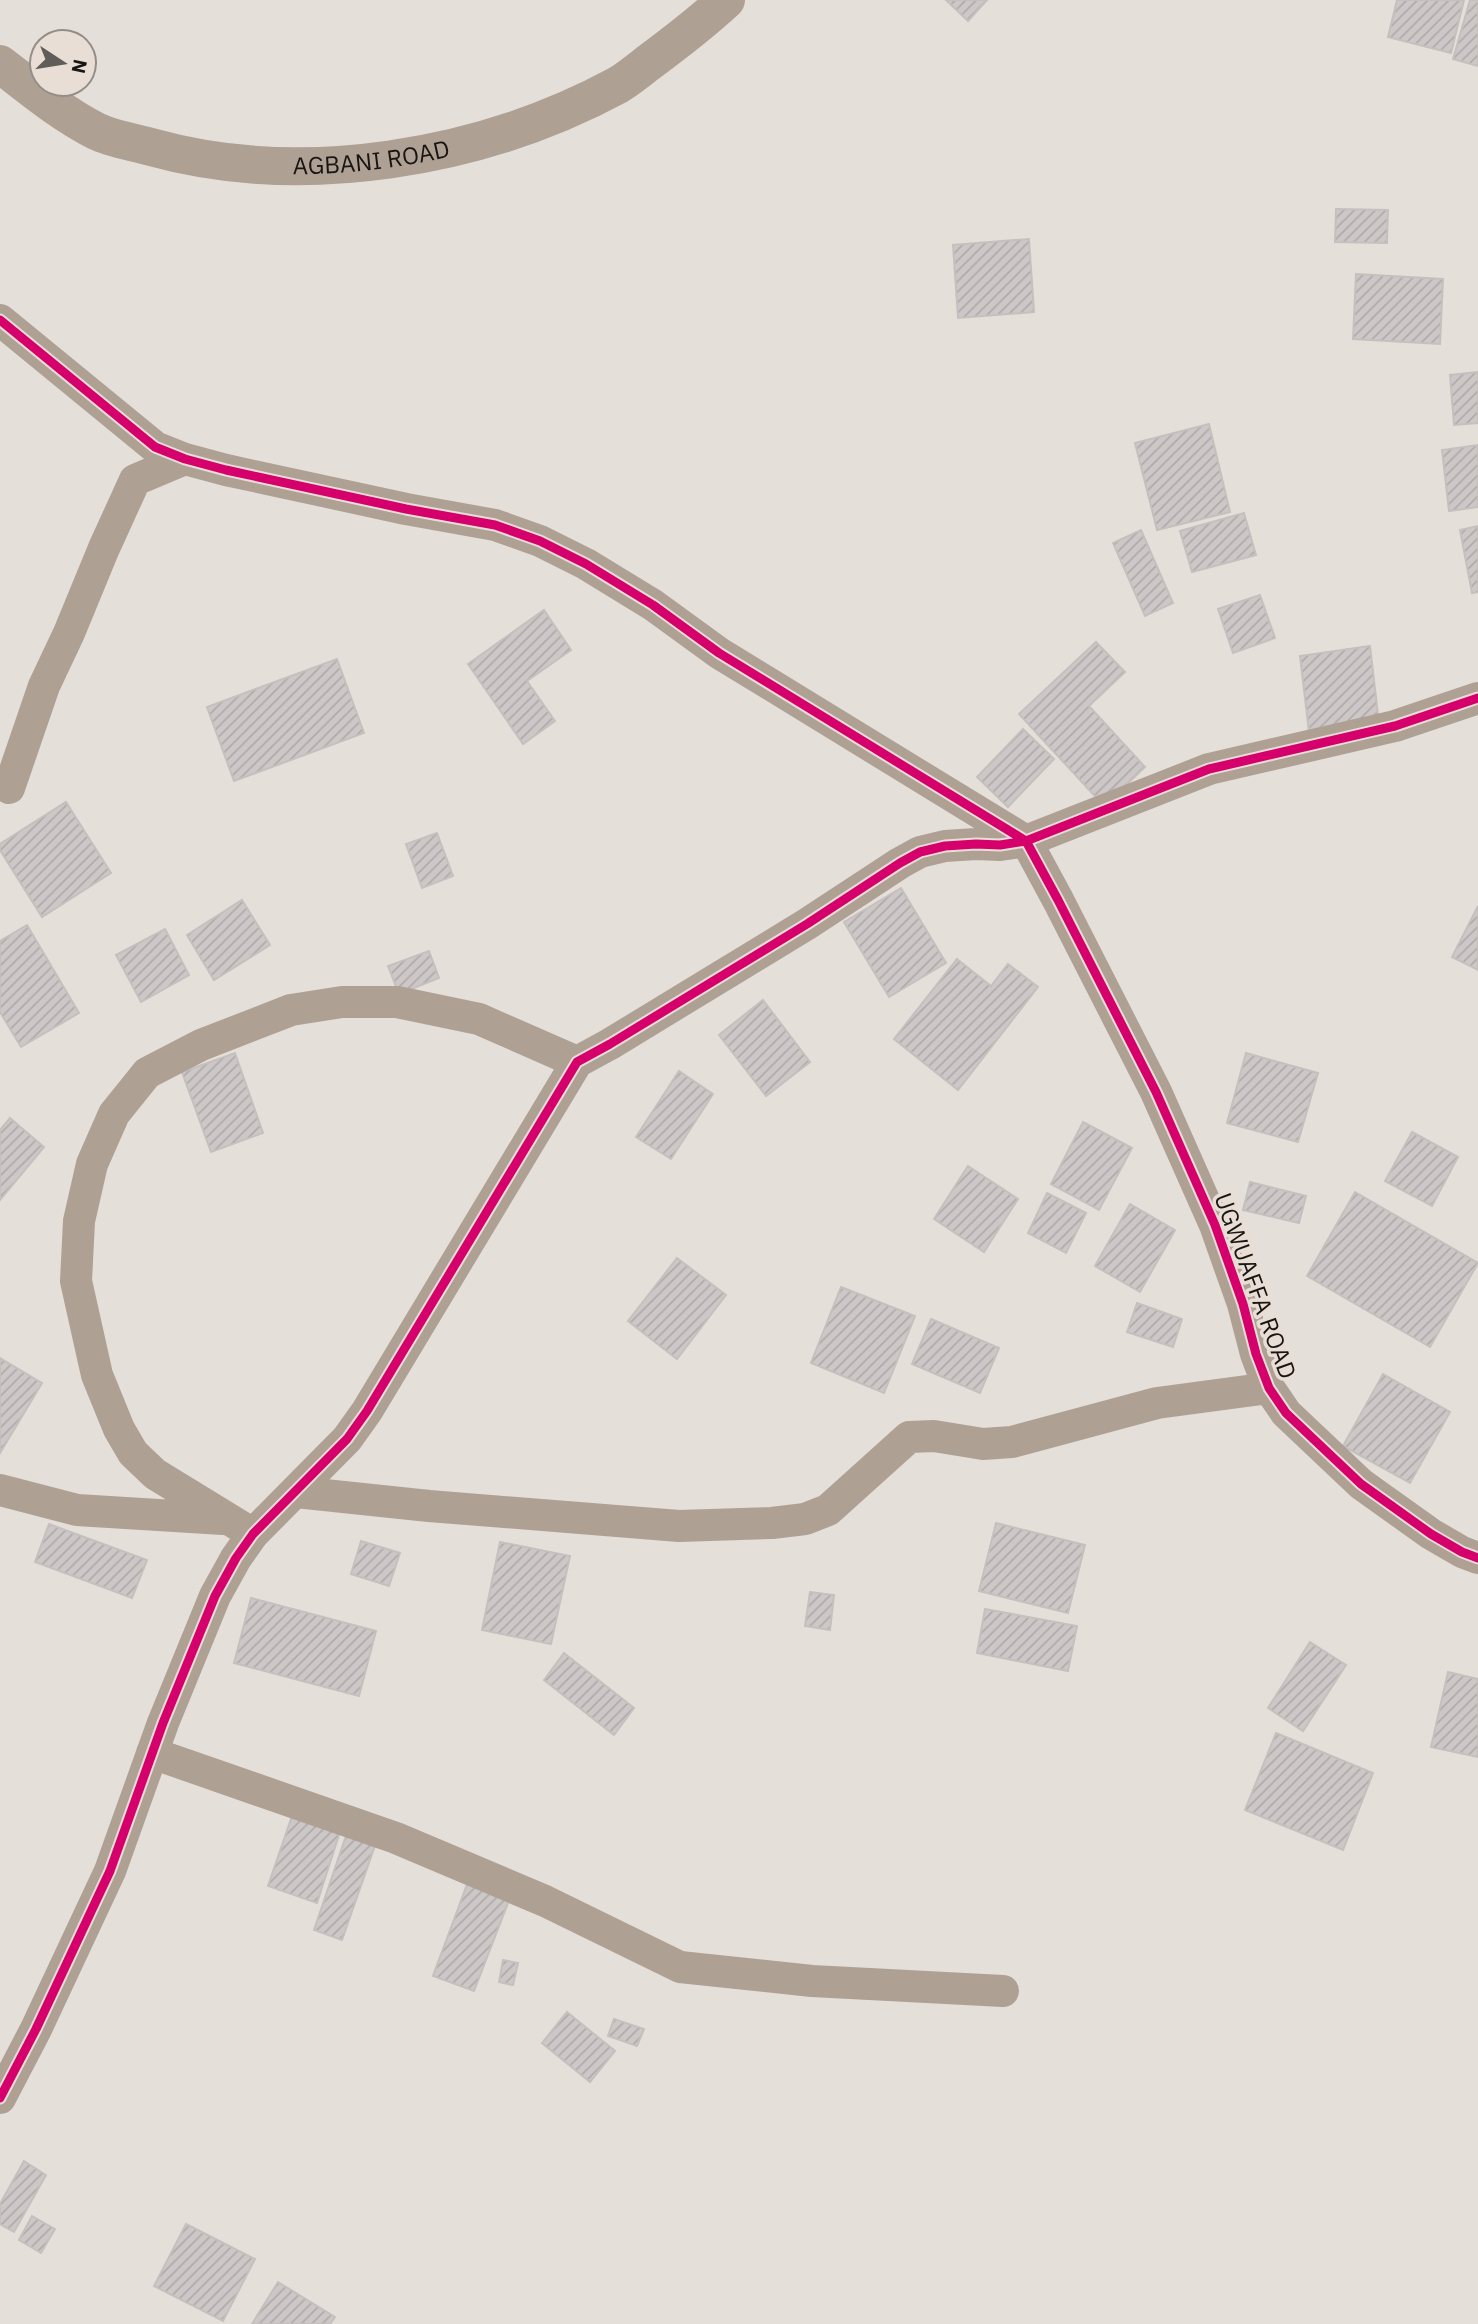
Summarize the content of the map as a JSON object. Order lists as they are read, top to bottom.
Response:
{
  "streets": {
    "main road": ["AGBANI ROAD"],
    "street": ["UGWUAFFA ROAD"]
  },
  "north": "right"
}
